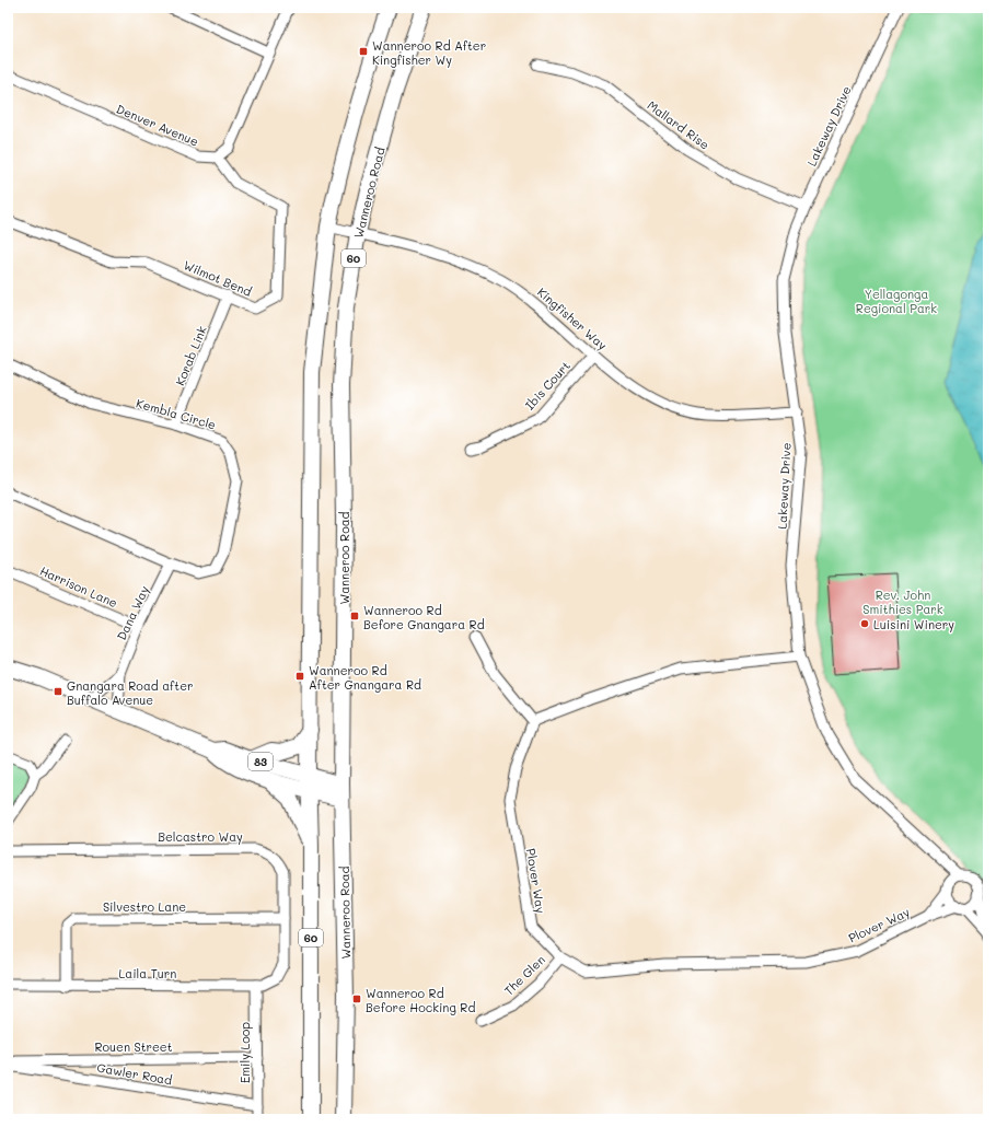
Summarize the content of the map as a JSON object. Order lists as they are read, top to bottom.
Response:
{
  "streets": {
    "main road": ["Wanneroo Road", "60", "83"],
    "street": [
      "Denver Avenue",
      "Mallard Rise",
      "Lakeway Drive",
      "Wilmot Bend",
      "Kingfisher Way",
      "Korab Link",
      "Ibis Court",
      "Kembla Circle",
      "Harrison Lane",
      "Dana Way",
      "Belcastro Way",
      "Plover Way",
      "Silvestro Lane",
      "Laila Turn",
      "The Glen",
      "Rouen Street",
      "Emily Loop",
      "Gawler Road"
    ]
  },
  "crossings": [
    ["Denver Avenue", "Wilmot Bend"],
    ["Mallard Rise", "Lakeway Drive"],
    ["Lakeway Drive", "Kingfisher Way"],
    ["Lakeway Drive", "Plover Way"],
    ["Wanneroo Road", "Kingfisher Way"],
    ["Wanneroo Road", "83"],
    ["60", "Kingfisher Way"],
    ["60", "83"],
    ["Wilmot Bend", "Korab Link"],
    ["Kingfisher Way", "Ibis Court"],
    ["Korab Link", "Kembla Circle"],
    ["Kembla Circle", "Dana Way"],
    ["Harrison Lane", "Dana Way"],
    ["Dana Way", "83"],
    ["Belcastro Way", "Silvestro Lane"],
    ["Belcastro Way", "Laila Turn"],
    ["Plover Way", "The Glen"],
    ["Silvestro Lane", "Laila Turn"],
    ["Laila Turn", "Emily Loop"],
    ["Rouen Street", "Emily Loop"],
    ["Rouen Street", "Gawler Road"],
    ["Emily Loop", "Gawler Road"]
  ],
  "parks": ["Yellagonga Regional Park", "Rev. John Smithies Park"],
  "places": {
    "transit": [
      "Wanneroo Rd After Kingfisher Wy",
      "Wanneroo Rd Before Gnangara Rd",
      "Wanneroo Rd After Gnangara Rd",
      "Gnangara Road after Buffalo Avenue",
      "Wanneroo Rd Before Hocking Rd"
    ],
    "other": ["Luisini Winery"]
  }
}
